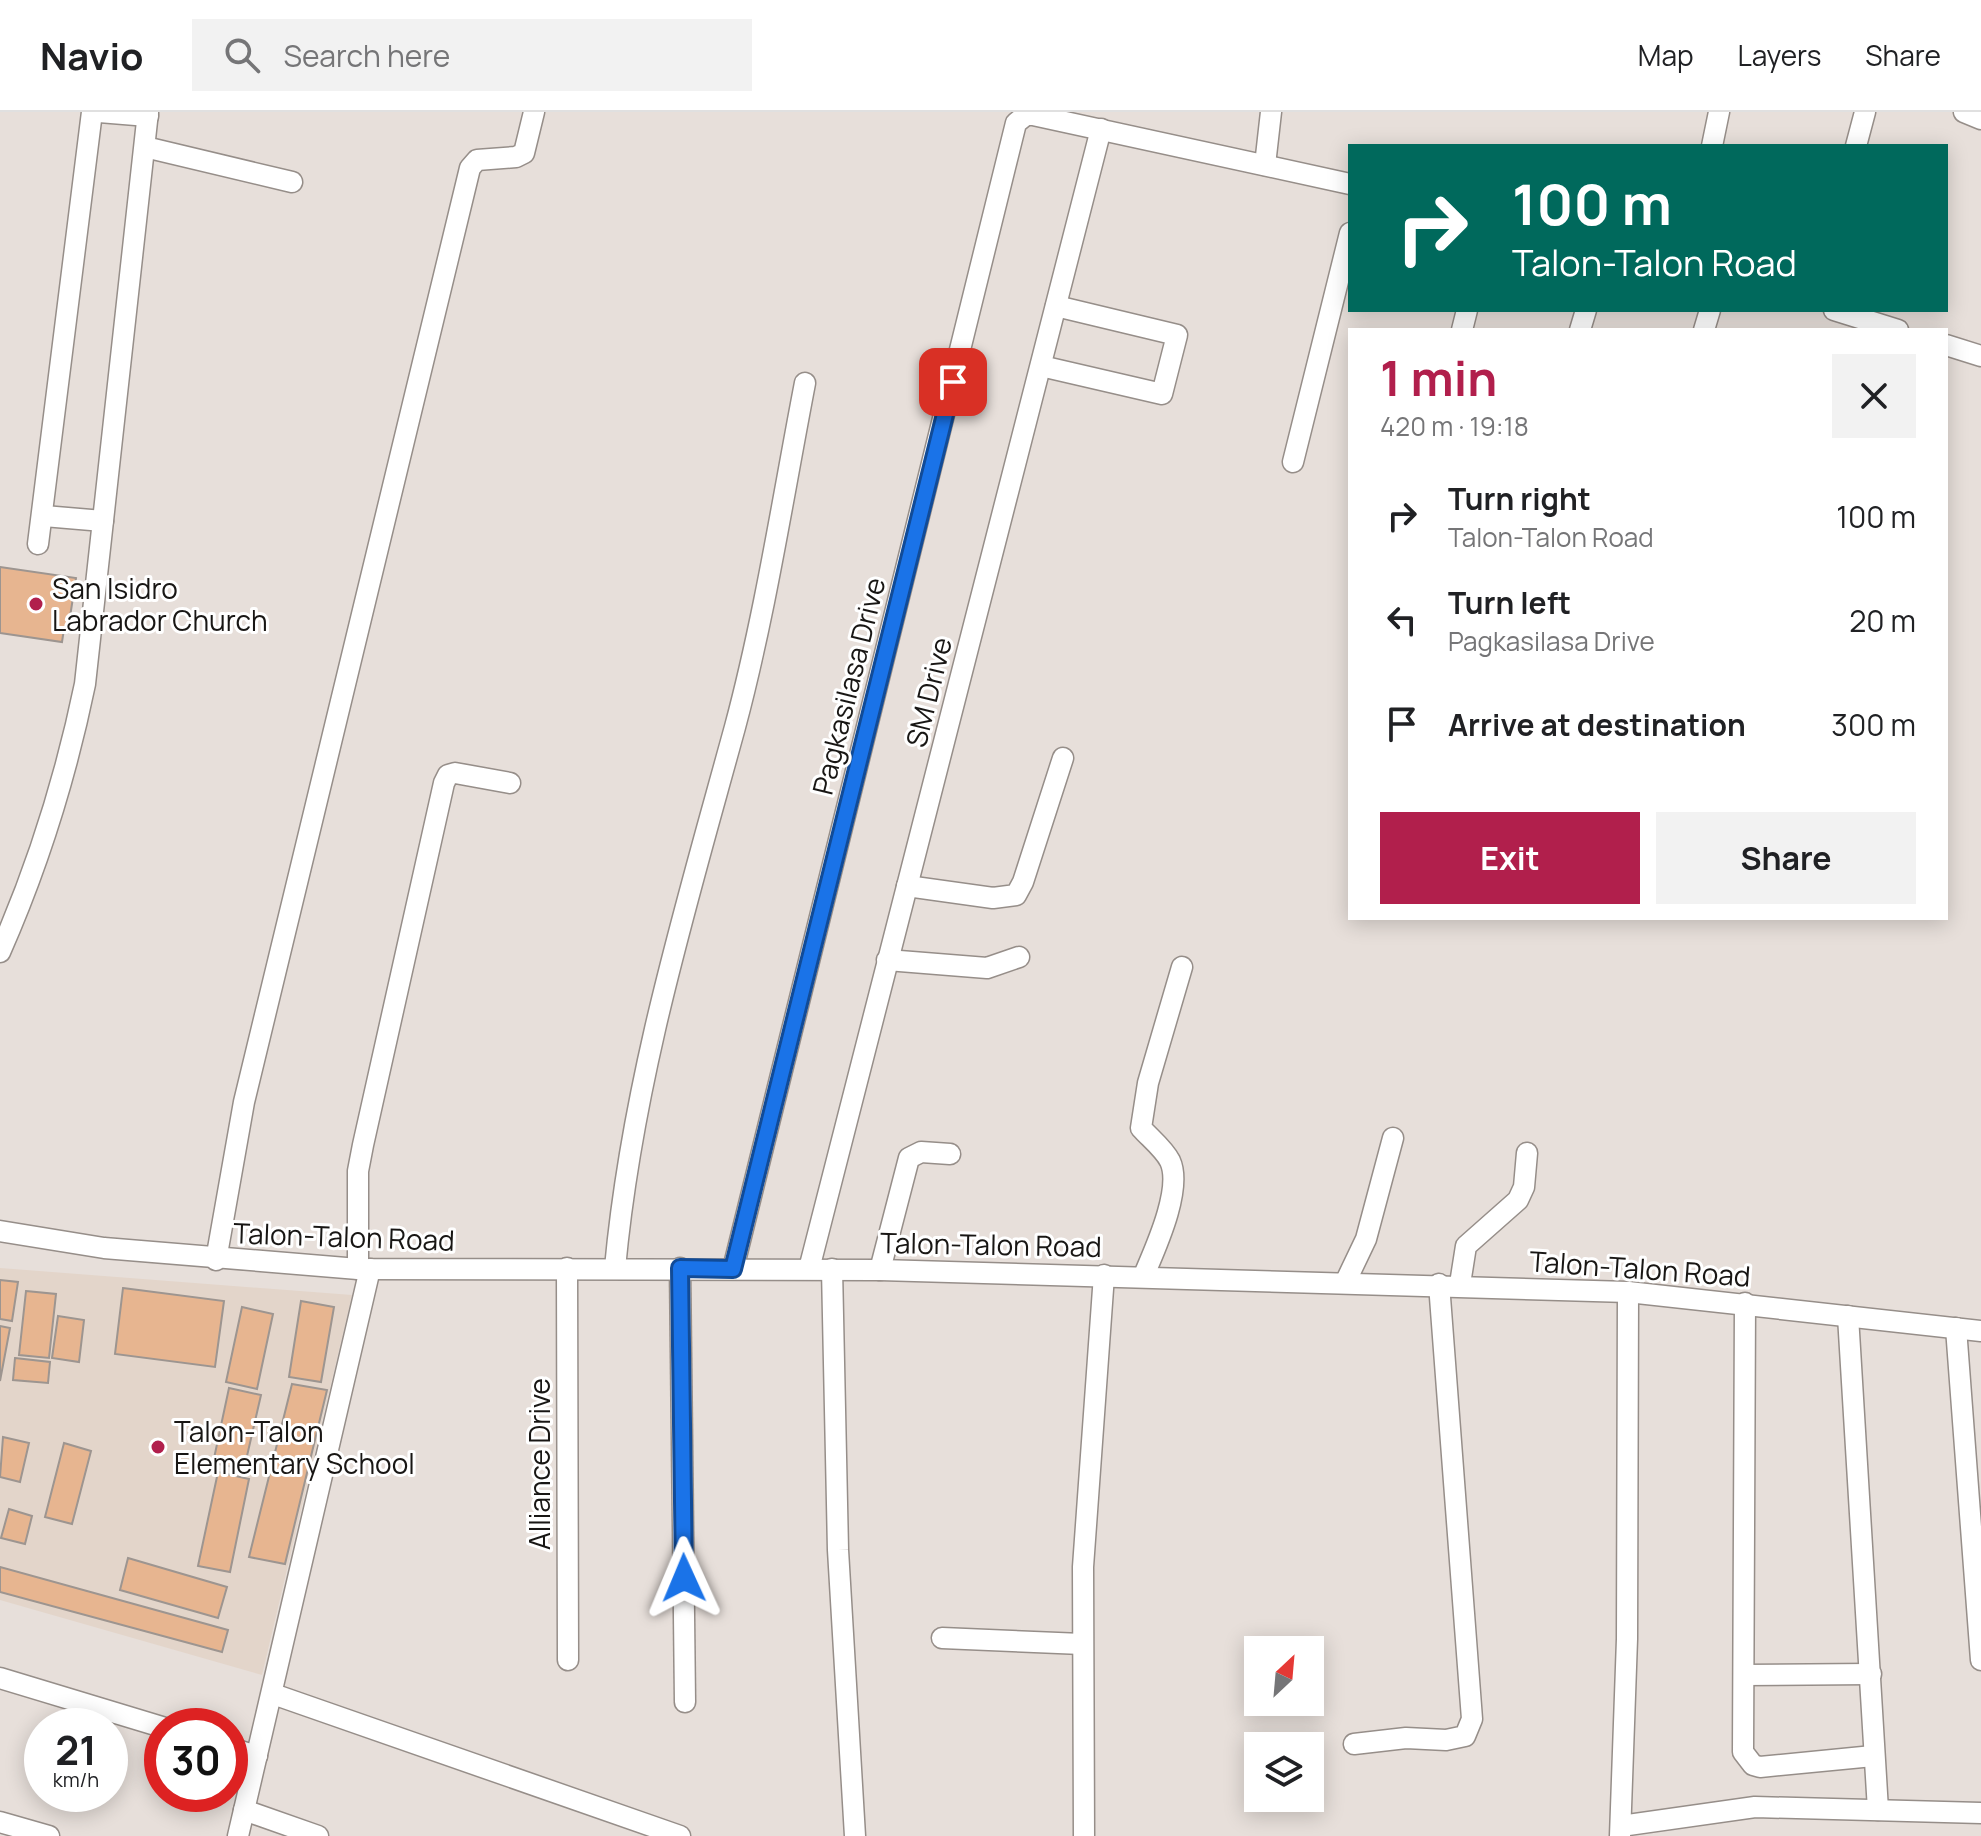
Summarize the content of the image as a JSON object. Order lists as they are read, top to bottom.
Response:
{
  "streets": {
    "street": [
      "Pagkasilasa Drive",
      "SM Drive",
      "Talon-Talon Road",
      "Alliance Drive"
    ]
  },
  "crossings": [
    ["Pagkasilasa Drive", "SM Drive"],
    ["Pagkasilasa Drive", "Talon-Talon Road"],
    ["SM Drive", "Talon-Talon Road"],
    ["Talon-Talon Road", "Alliance Drive"]
  ],
  "places": ["San Isidro Labrador Church", "Talon-Talon Elementary School"],
  "north": "top right",
  "page": {
    "header": "Navio",
    "search": "Search here",
    "nav": ["Map", "Layers", "Share"],
    "turn": ["100 m", "Talon-Talon Road"],
    "heading": ["1 min", "420 m · 19:18"],
    "list": [
      {
        "name": "Turn right",
        "note": "Talon-Talon Road",
        "value": "100 m"
      },
      {
        "name": "Turn left",
        "note": "Pagkasilasa Drive",
        "value": "20 m"
      },
      {
        "name": "Arrive at destination",
        "value": "300 m"
      }
    ],
    "buttons": ["Exit", "Share"],
    "speed": "21 km/h",
    "limit": "30"
  }
}
